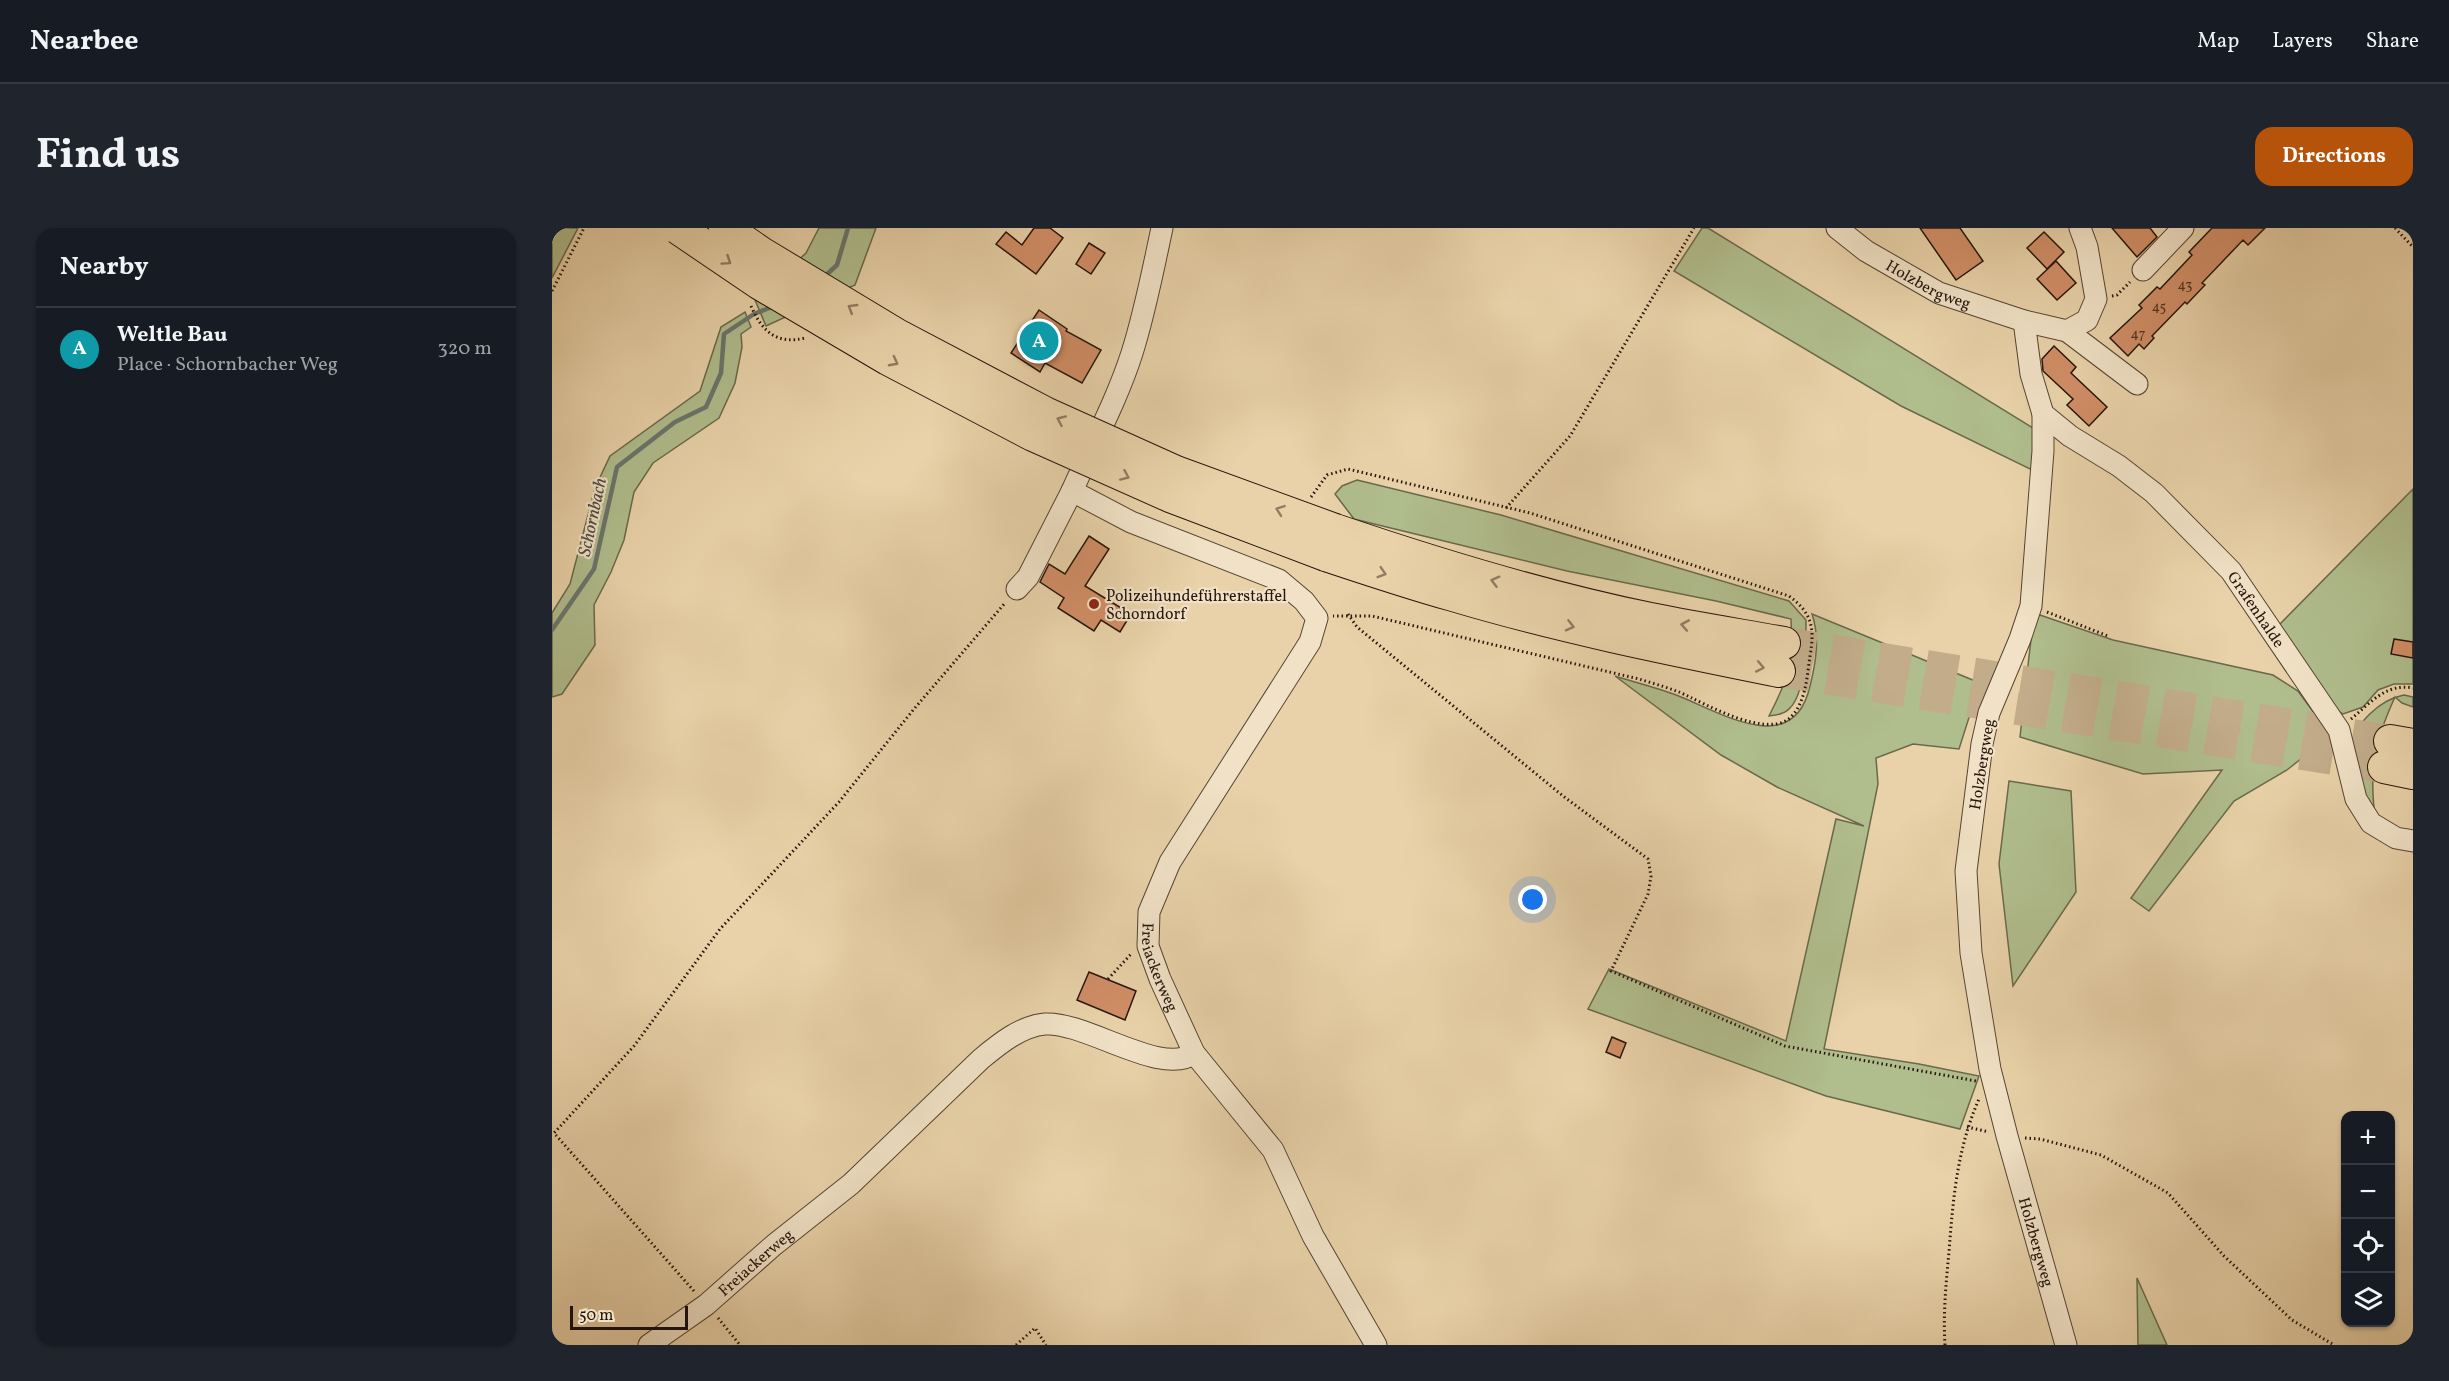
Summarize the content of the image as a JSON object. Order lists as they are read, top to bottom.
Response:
{
  "streets": {
    "street": ["Holzbergweg", "Grafenhalde", "Freiackerweg"]
  },
  "crossings": [
    ["Holzbergweg", "Grafenhalde"]
  ],
  "water": ["Schornbach"],
  "places": ["Polizeihundeführerstaffel Schorndorf"],
  "house_numbers": ["43", "45", "47"],
  "scale_bar": "50 m",
  "page": {
    "header": "Nearbee",
    "nav": ["Map", "Layers", "Share"],
    "title": "Find us",
    "buttons": "Directions",
    "heading": "Nearby",
    "list": [
      {
        "mark": "A",
        "name": "Weltle Bau",
        "note": "Place · Schornbacher Weg",
        "value": "320 m"
      }
    ],
    "pins": "A",
    "map_buttons": ["+", "−"],
    "scale": "50 m"
  }
}
